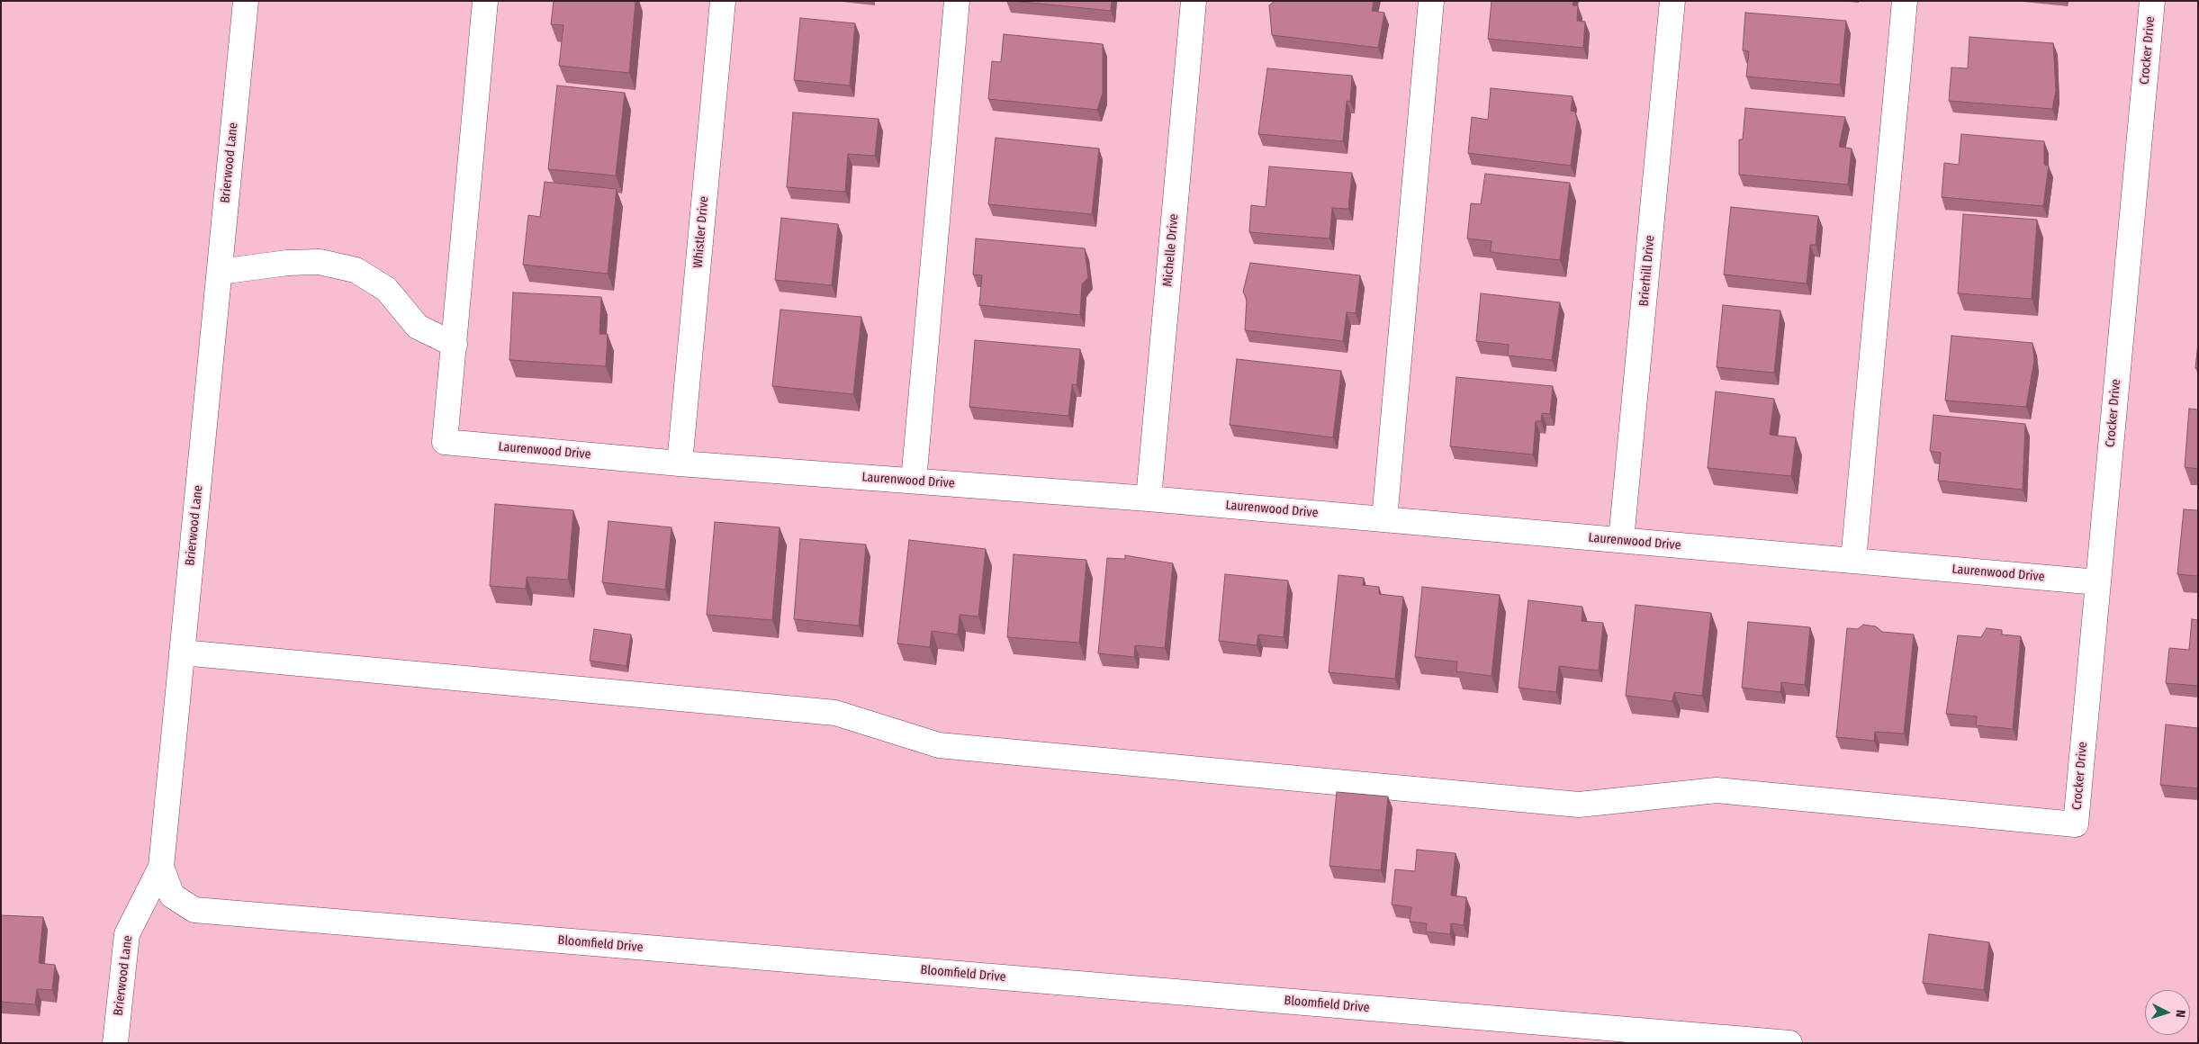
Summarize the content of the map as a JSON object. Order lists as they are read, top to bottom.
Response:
{
  "streets": {
    "street": [
      "Crocker Drive",
      "Brierwood Lane",
      "Whistler Drive",
      "Michelle Drive",
      "Brierhill Drive",
      "Laurenwood Drive",
      "Bloomfield Drive"
    ]
  },
  "crossings": [
    ["Crocker Drive", "Brierwood Lane"],
    ["Crocker Drive", "Laurenwood Drive"],
    ["Brierwood Lane", "Bloomfield Drive"],
    ["Whistler Drive", "Laurenwood Drive"],
    ["Michelle Drive", "Laurenwood Drive"],
    ["Brierhill Drive", "Laurenwood Drive"]
  ],
  "north": "right"
}
